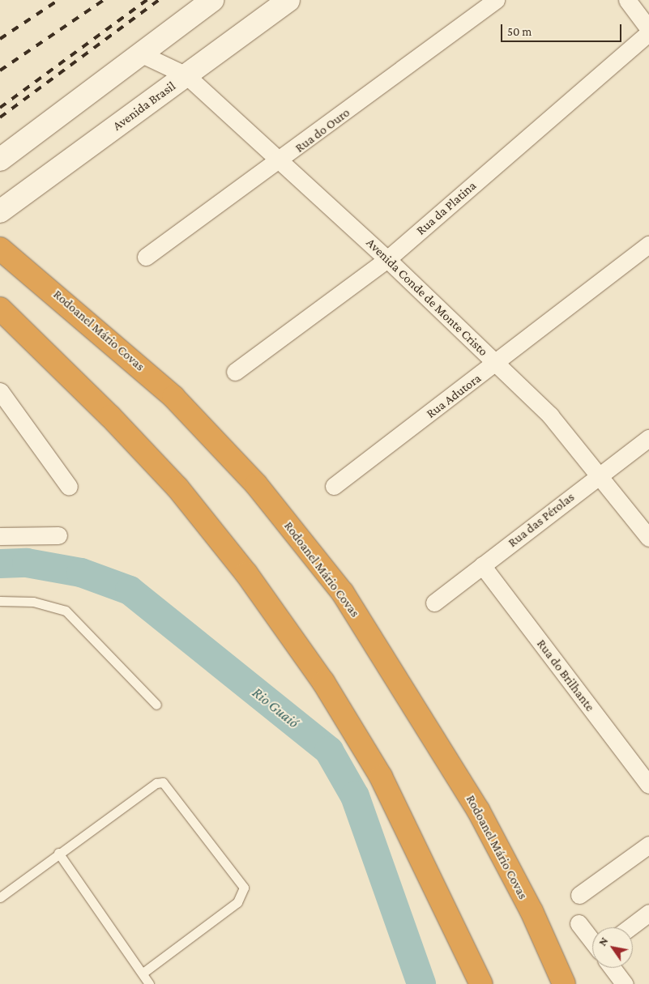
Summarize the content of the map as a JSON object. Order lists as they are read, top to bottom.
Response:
{
  "streets": {
    "highway": ["Rodoanel Mário Covas"],
    "main road": ["Avenida Brasil"],
    "street": [
      "Rua do Ouro",
      "Rua da Platina",
      "Avenida Conde de Monte Cristo",
      "Rua Adutora",
      "Rua das Pérolas",
      "Rua do Brilhante"
    ]
  },
  "crossings": [
    ["Avenida Brasil", "Avenida Conde de Monte Cristo"],
    ["Rua do Ouro", "Avenida Conde de Monte Cristo"],
    ["Rua da Platina", "Avenida Conde de Monte Cristo"],
    ["Avenida Conde de Monte Cristo", "Rua Adutora"],
    ["Avenida Conde de Monte Cristo", "Rua das Pérolas"],
    ["Rua das Pérolas", "Rua do Brilhante"]
  ],
  "water": ["Rio Guaió"],
  "scale_bar": "50 m",
  "north": "top left"
}
